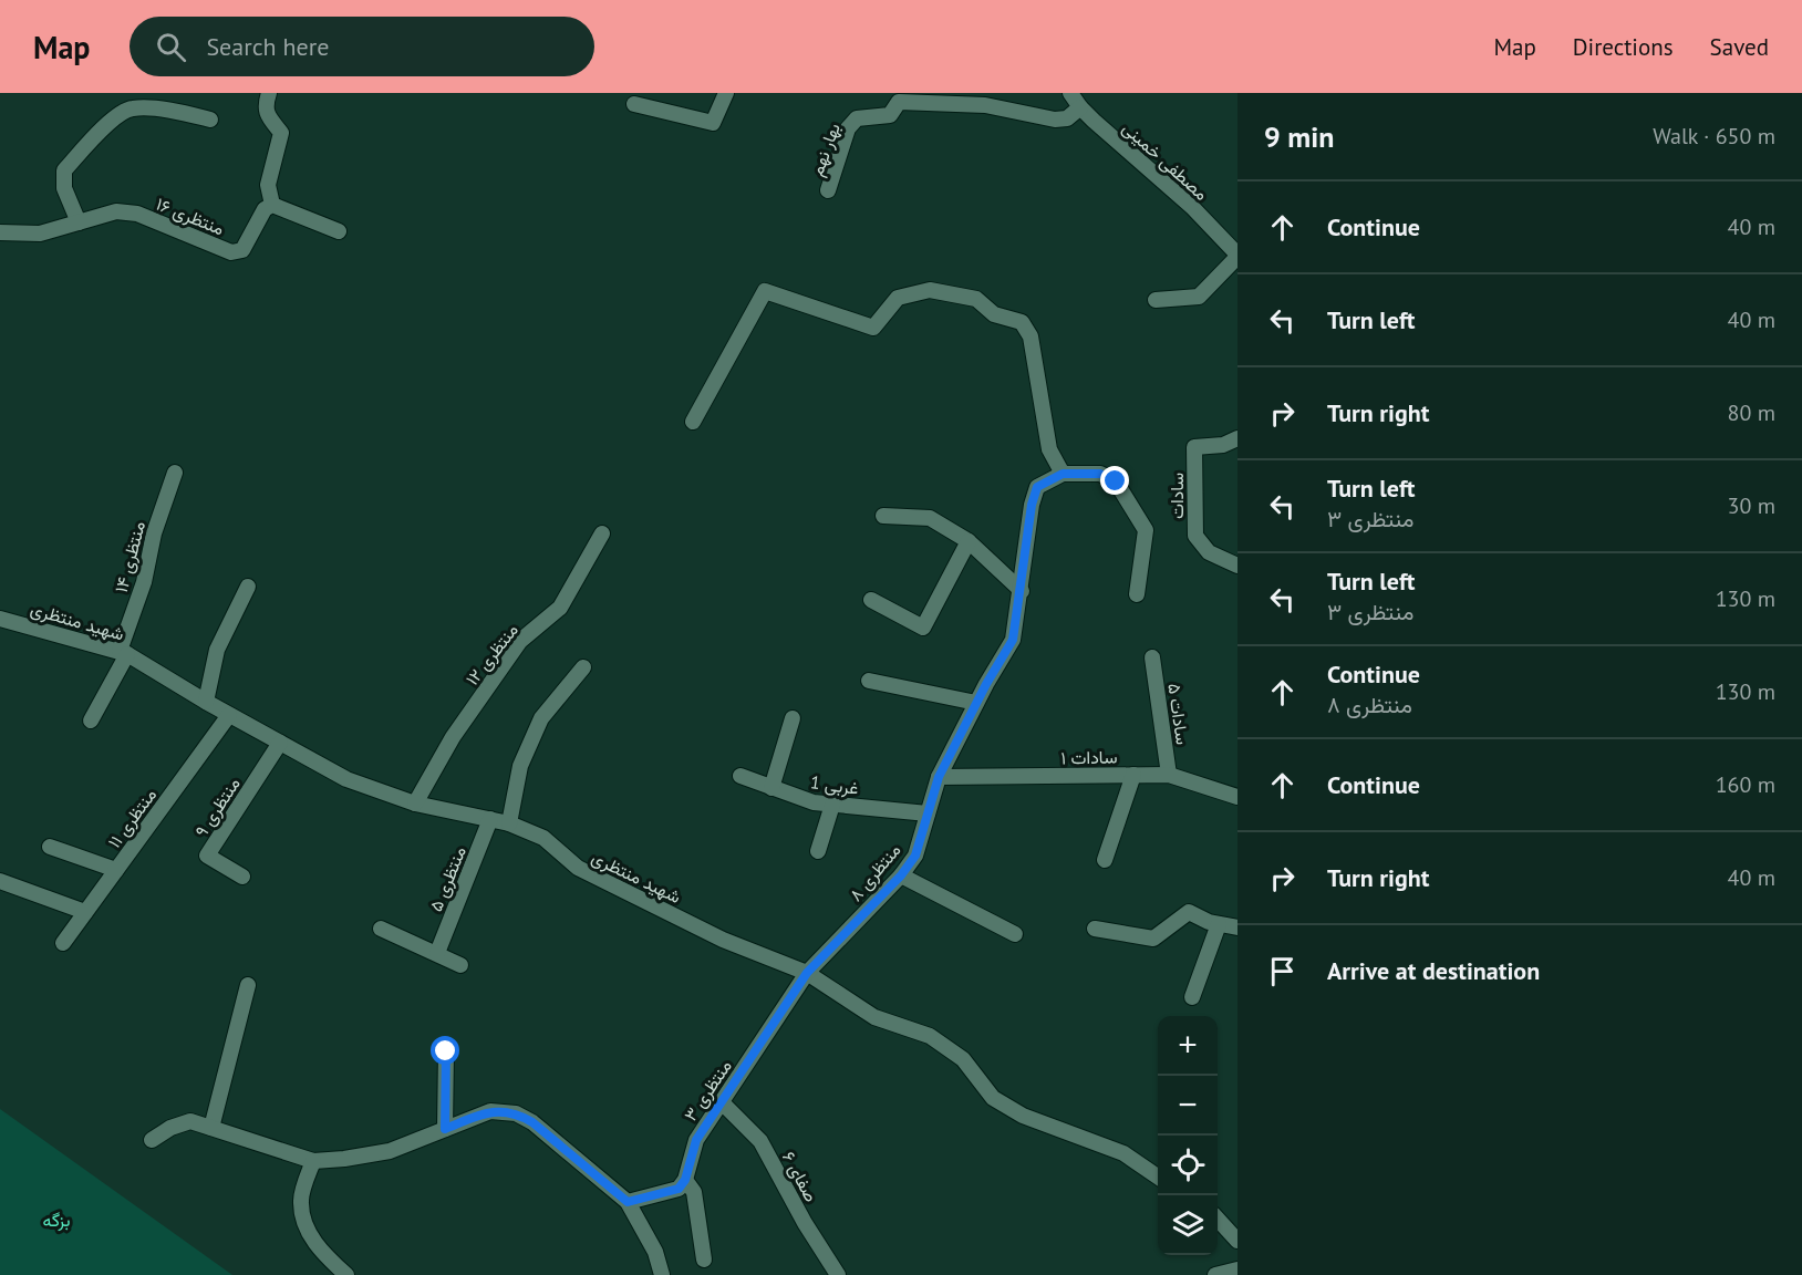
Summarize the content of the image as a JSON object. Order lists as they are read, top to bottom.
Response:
{
  "streets": {
    "street": [
      "بهار نهم",
      "مصطفی خمینی",
      "منتظری ۱۶",
      "سادات",
      "منتظری ۱۴",
      "شهید منتظری",
      "منتظری ۱۲",
      "سادات ۵",
      "سادات ۱",
      "غربی 1",
      "منتظری ۹",
      "منتظری ۱۱",
      "منتظری ۸",
      "منتظری ۵",
      "منتظری ۳",
      "صفای ۶"
    ]
  },
  "crossings": [
    ["بهار نهم", "مصطفی خمینی"],
    ["منتظری ۱۴", "شهید منتظری"],
    ["شهید منتظری", "منتظری ۱۲"],
    ["شهید منتظری", "منتظری ۹"],
    ["شهید منتظری", "منتظری ۱۱"],
    ["شهید منتظری", "منتظری ۸"],
    ["شهید منتظری", "منتظری ۵"],
    ["شهید منتظری", "منتظری ۳"],
    ["سادات ۵", "سادات ۱"],
    ["سادات ۱", "منتظری ۸"],
    ["غربی 1", "منتظری ۸"],
    ["منتظری ۸", "منتظری ۳"],
    ["منتظری ۳", "صفای ۶"]
  ],
  "parks": ["بزگه"],
  "page": {
    "header": "Map",
    "search": "Search here",
    "nav": ["Map", "Directions", "Saved"],
    "heading": ["9 min", "Walk · 650 m"],
    "list": [
      ["Continue", "40 m"],
      ["Turn left", "40 m"],
      ["Turn right", "80 m"],
      ["Turn left", "منتظری ۳", "30 m"],
      ["Turn left", "منتظری ۳", "130 m"],
      ["Continue", "منتظری ۸", "130 m"],
      ["Continue", "160 m"],
      ["Turn right", "40 m"],
      "Arrive at destination"
    ],
    "map_buttons": ["+", "−"]
  }
}
